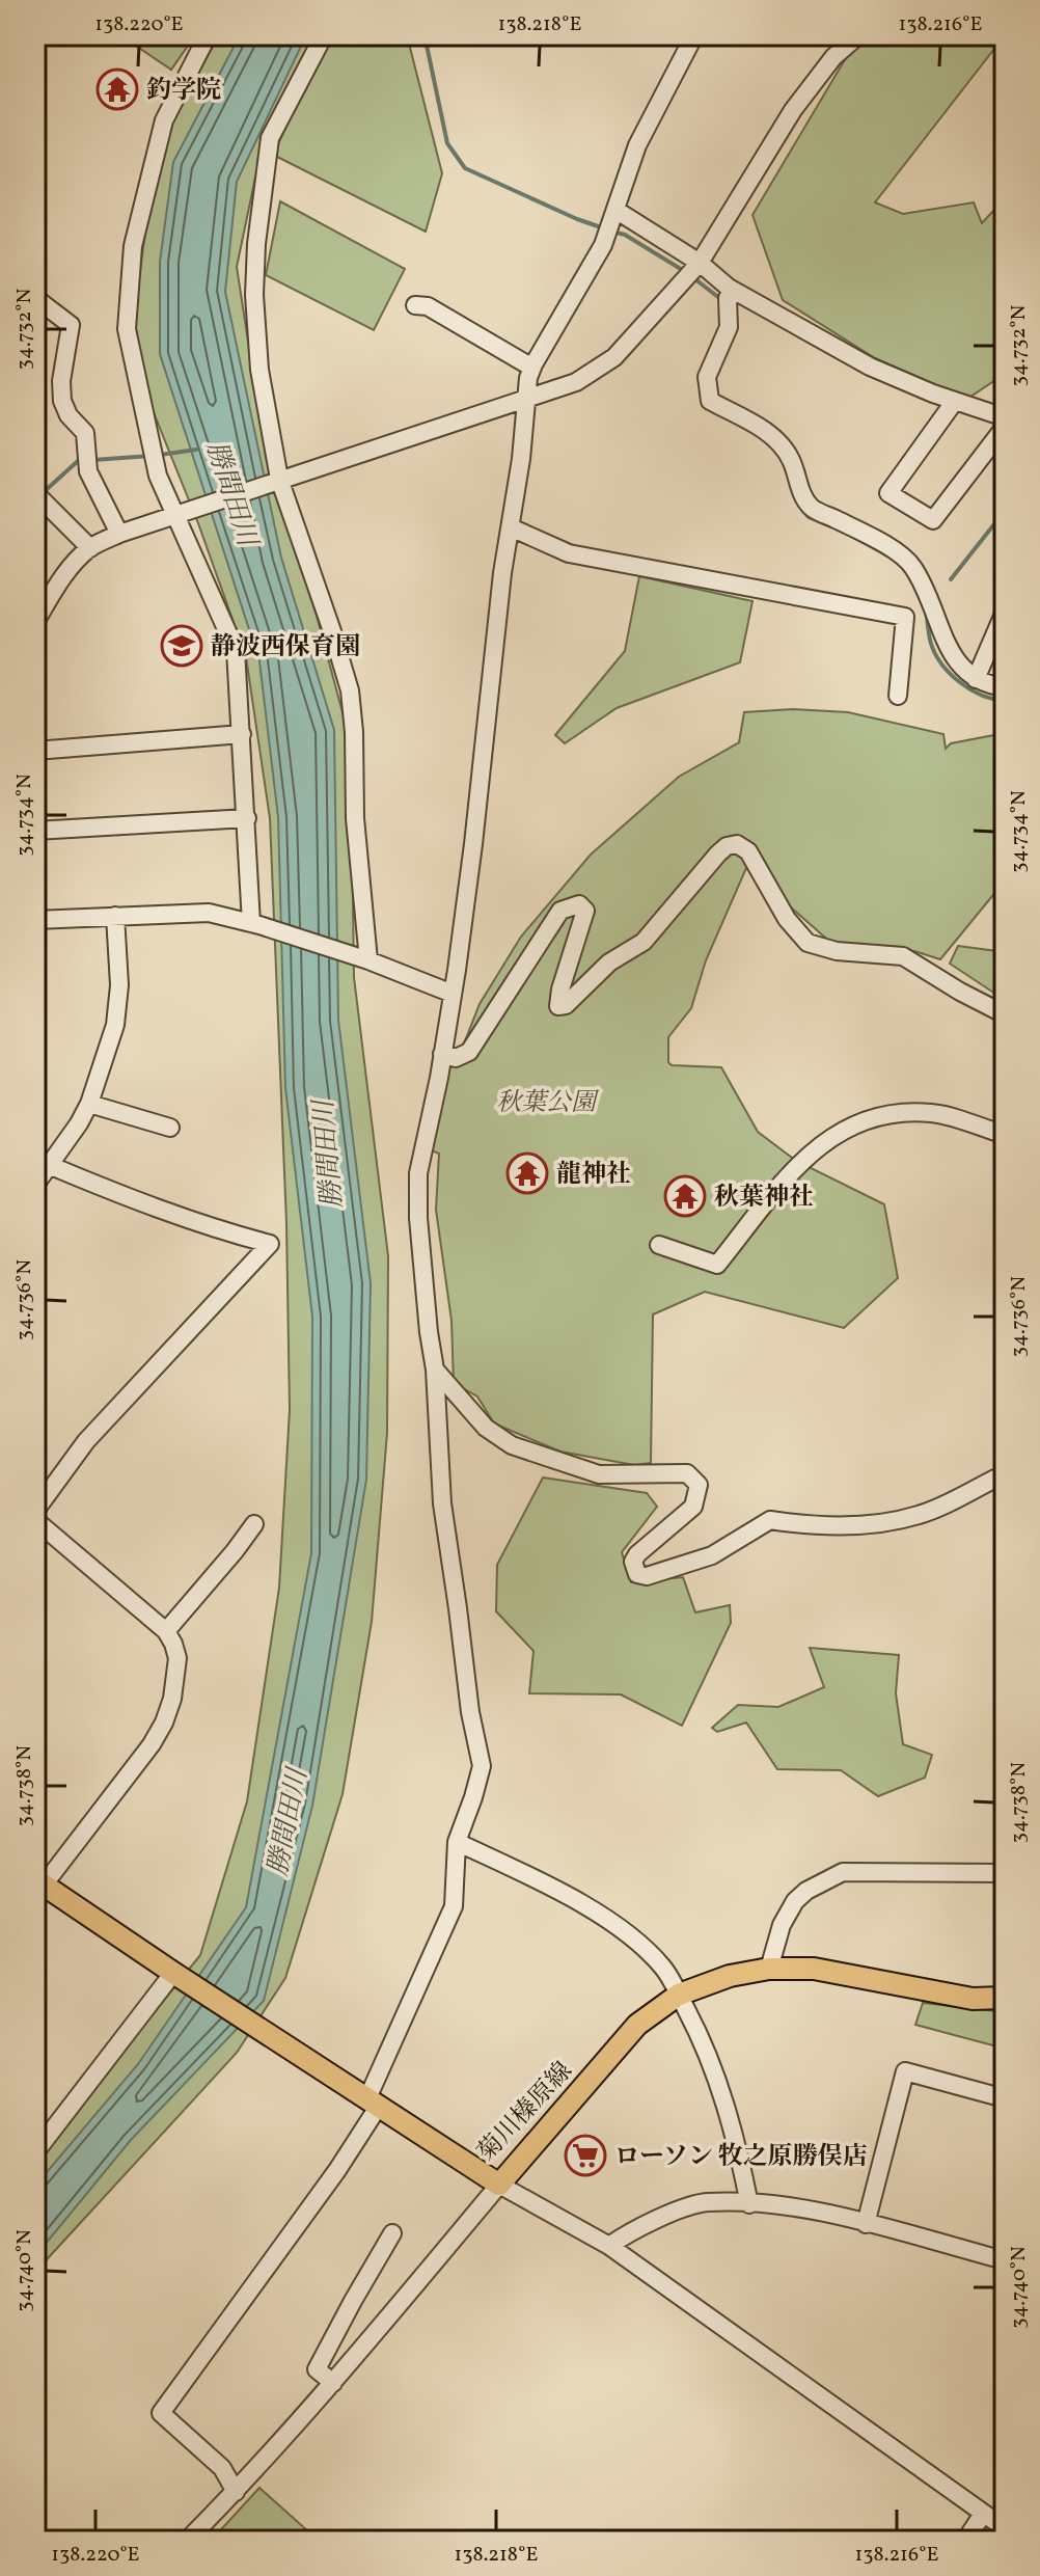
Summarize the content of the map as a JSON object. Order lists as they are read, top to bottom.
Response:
{
  "streets": {
    "main road": ["菊川榛原線"]
  },
  "water": ["勝間田川"],
  "parks": ["秋葉公園"],
  "places": {
    "temple": ["釣学院", "龍神社", "秋葉神社"],
    "school or university": ["静波西保育園"],
    "supermarket": ["ローソン 牧之原勝俣店"]
  },
  "coordinates": [
    "138.220°E",
    "138.218°E",
    "138.216°E",
    "34.732°N",
    "34.734°N",
    "34.736°N",
    "34.738°N",
    "34.740°N"
  ]
}
